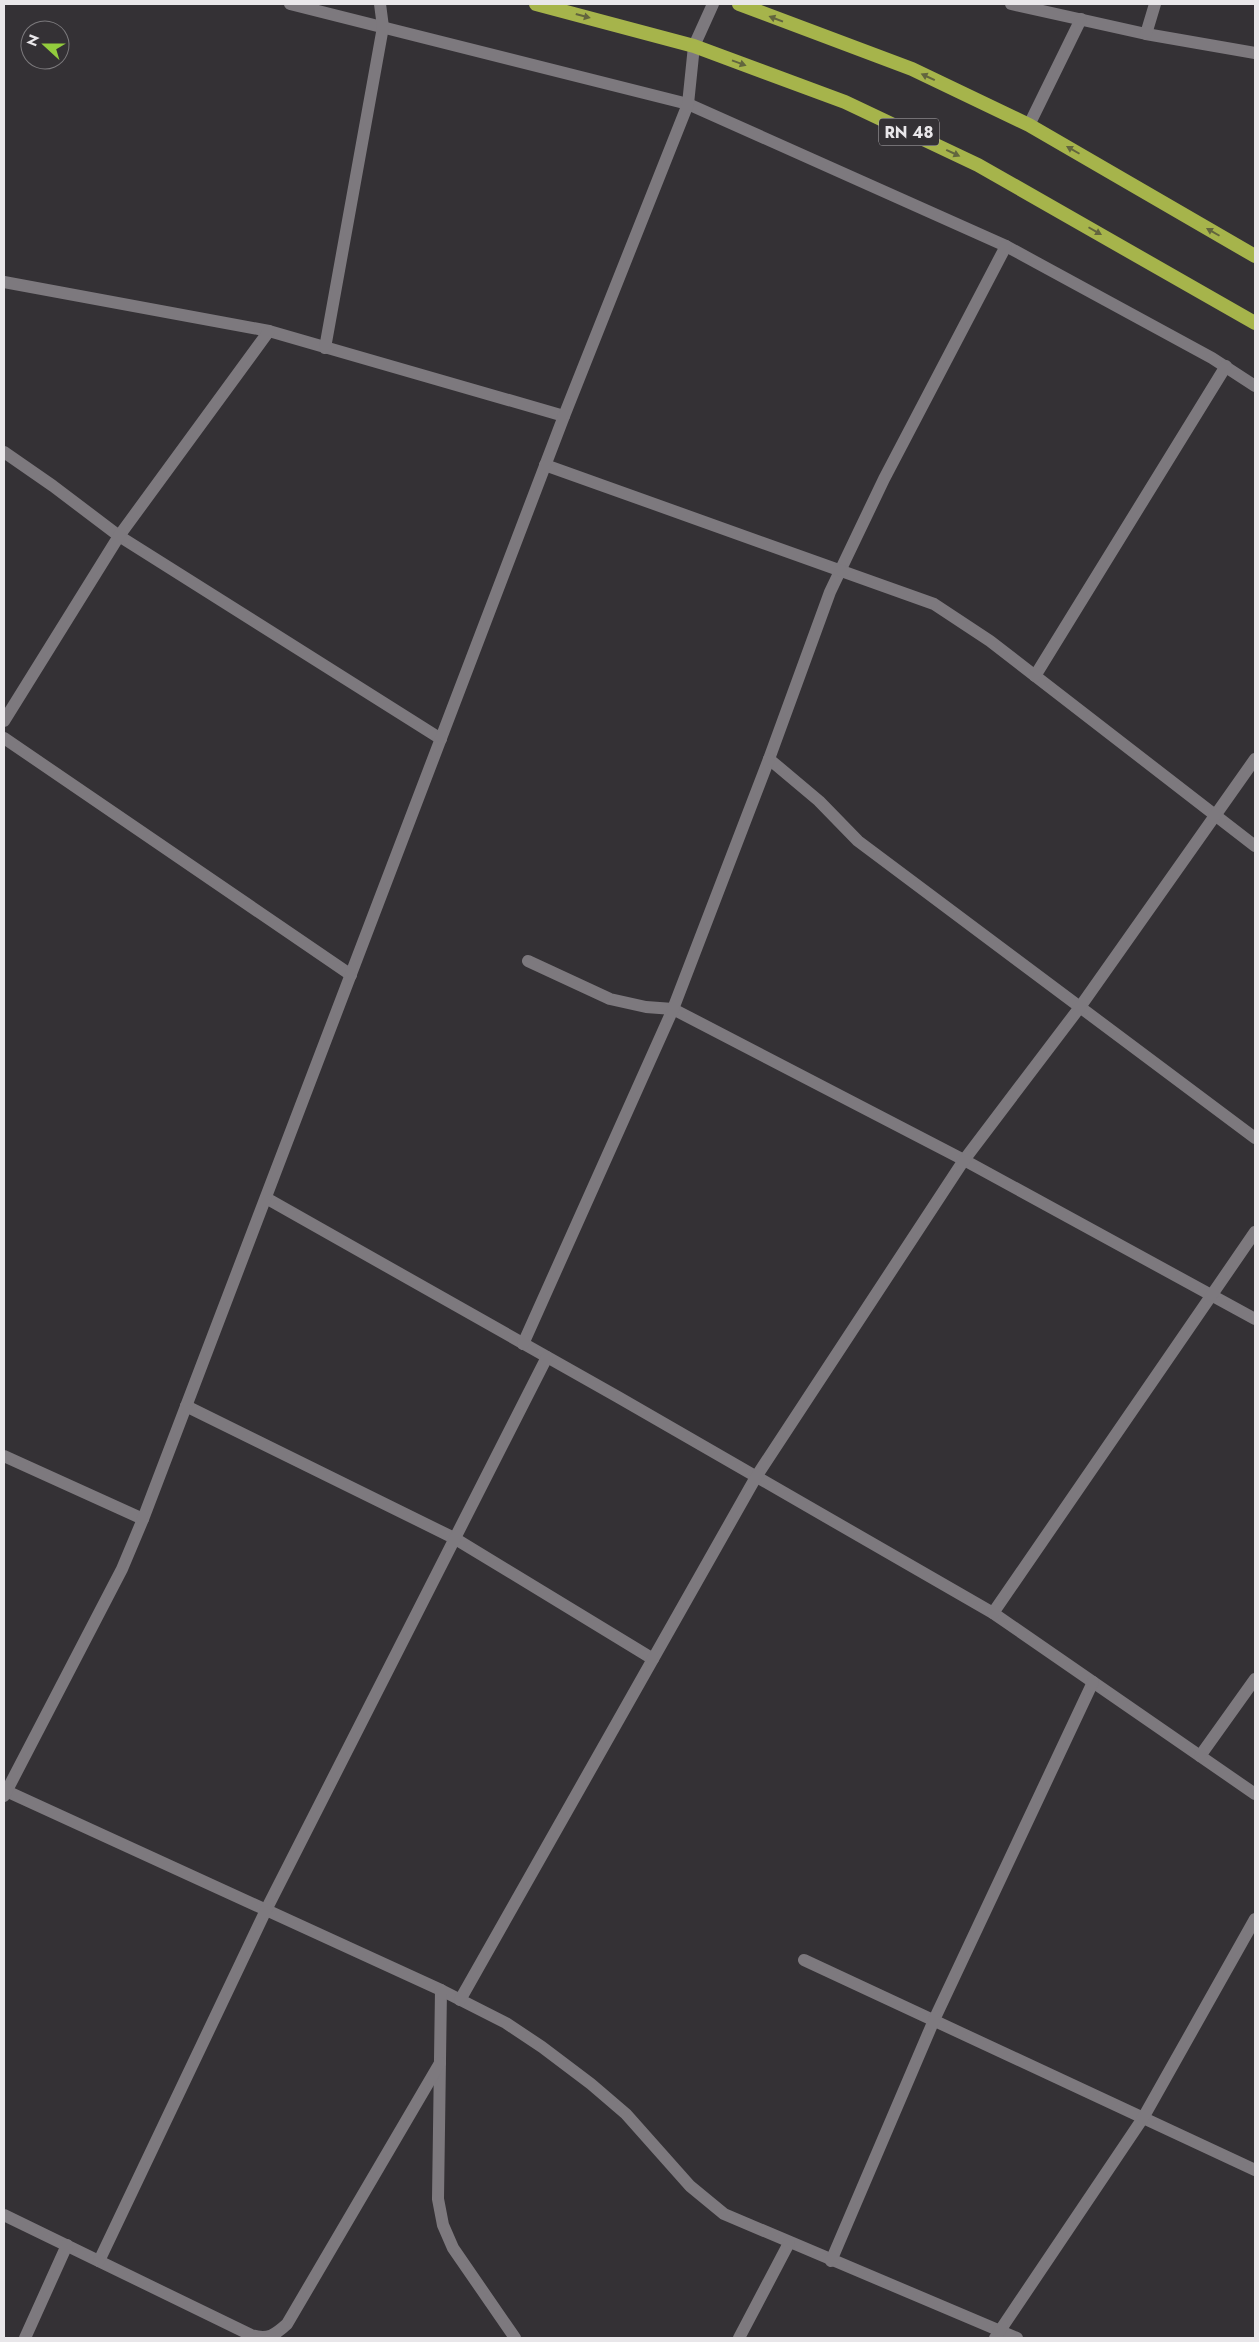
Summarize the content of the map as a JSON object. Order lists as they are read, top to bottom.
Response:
{
  "streets": {
    "highway": ["RN 48"]
  },
  "north": "left"
}
